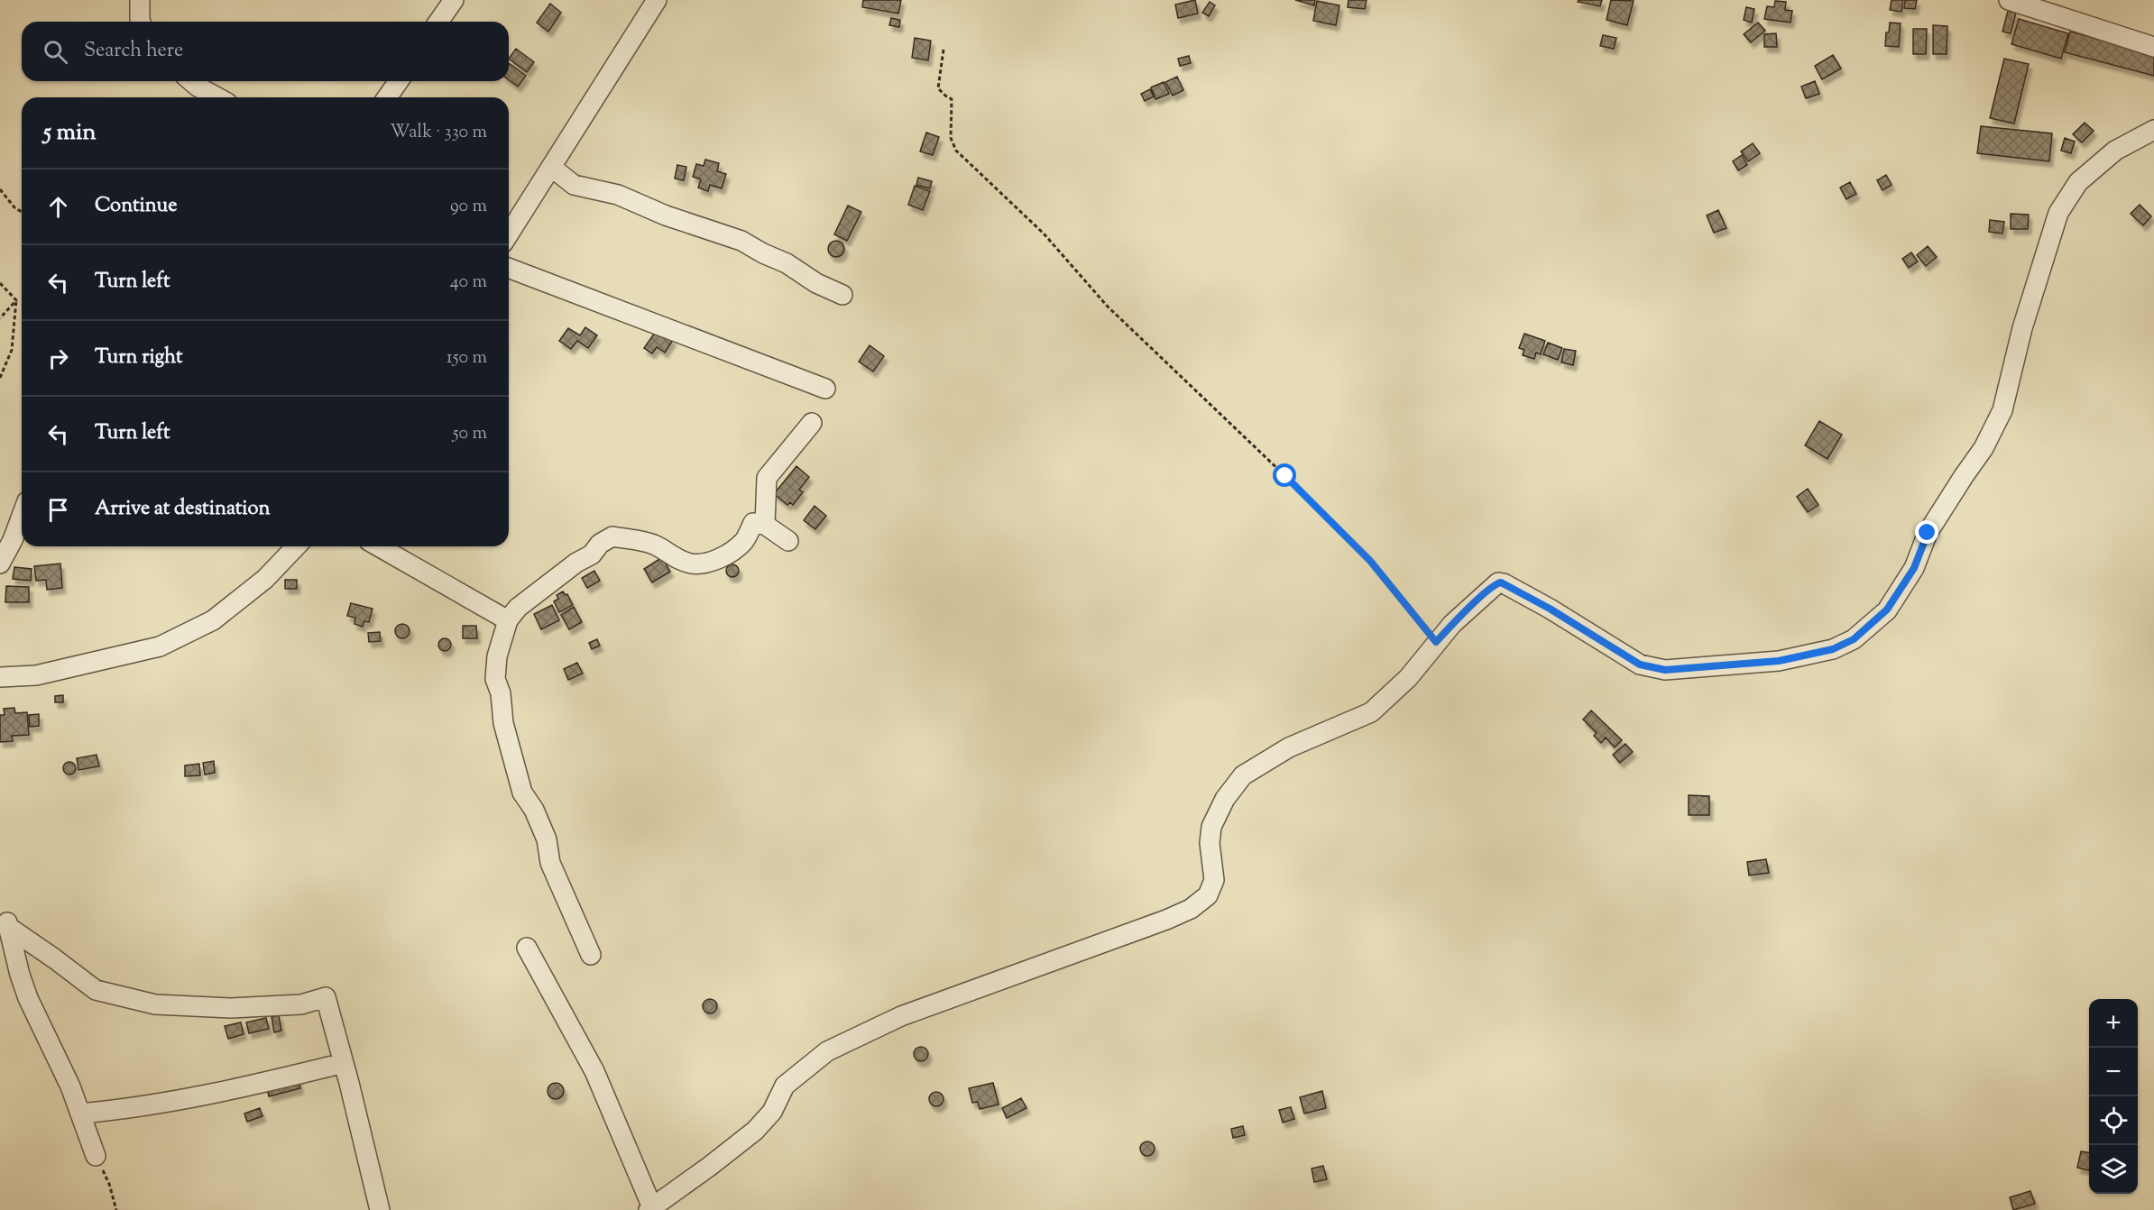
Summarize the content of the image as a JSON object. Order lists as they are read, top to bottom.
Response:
{
  "page": {
    "search": "Search here",
    "heading": ["5 min", "Walk · 330 m"],
    "list": [
      ["Continue", "90 m"],
      ["Turn left", "40 m"],
      ["Turn right", "150 m"],
      ["Turn left", "50 m"],
      "Arrive at destination"
    ],
    "map_buttons": ["+", "−"]
  }
}
